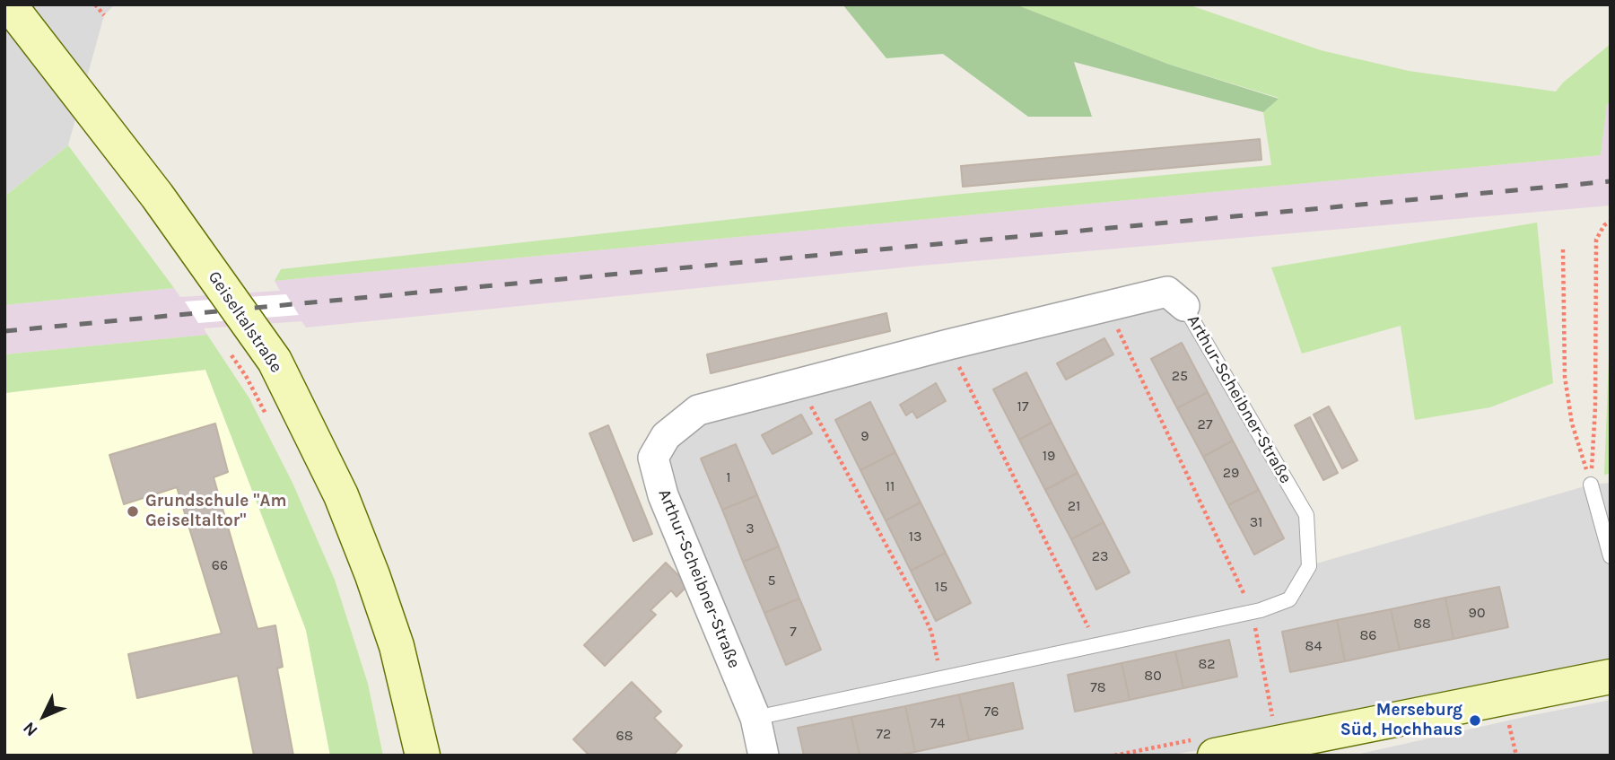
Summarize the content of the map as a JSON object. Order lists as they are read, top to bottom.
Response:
{
  "streets": {
    "street": ["Geiseltalstraße", "Arthur-Scheibner-Straße"]
  },
  "places": ["Grundschule \"Am Geiseltaltor\"", "Merseburg Süd, Hochhaus"],
  "house_numbers": [
    "25",
    "17",
    "27",
    "9",
    "19",
    "29",
    "1",
    "11",
    "21",
    "31",
    "3",
    "13",
    "23",
    "66",
    "5",
    "15",
    "90",
    "88",
    "7",
    "86",
    "84",
    "82",
    "80",
    "78",
    "76",
    "74",
    "72",
    "68"
  ],
  "north": "bottom left"
}
